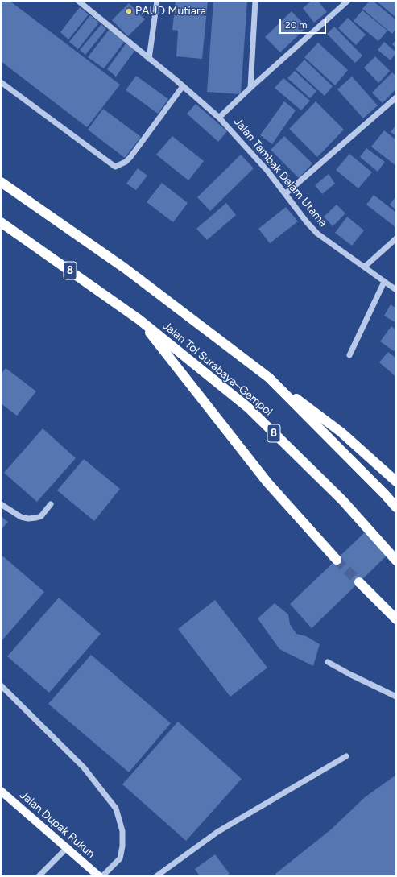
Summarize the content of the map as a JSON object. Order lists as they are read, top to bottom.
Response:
{
  "streets": {
    "highway": ["8", "Jalan Tol Surabaya–Gempol"],
    "main road": ["Jalan Dupak Rukun"],
    "street": ["Jalan Tambak Dalam Utama"]
  },
  "places": ["PAUD Mutiara"],
  "scale_bar": "20 m"
}
